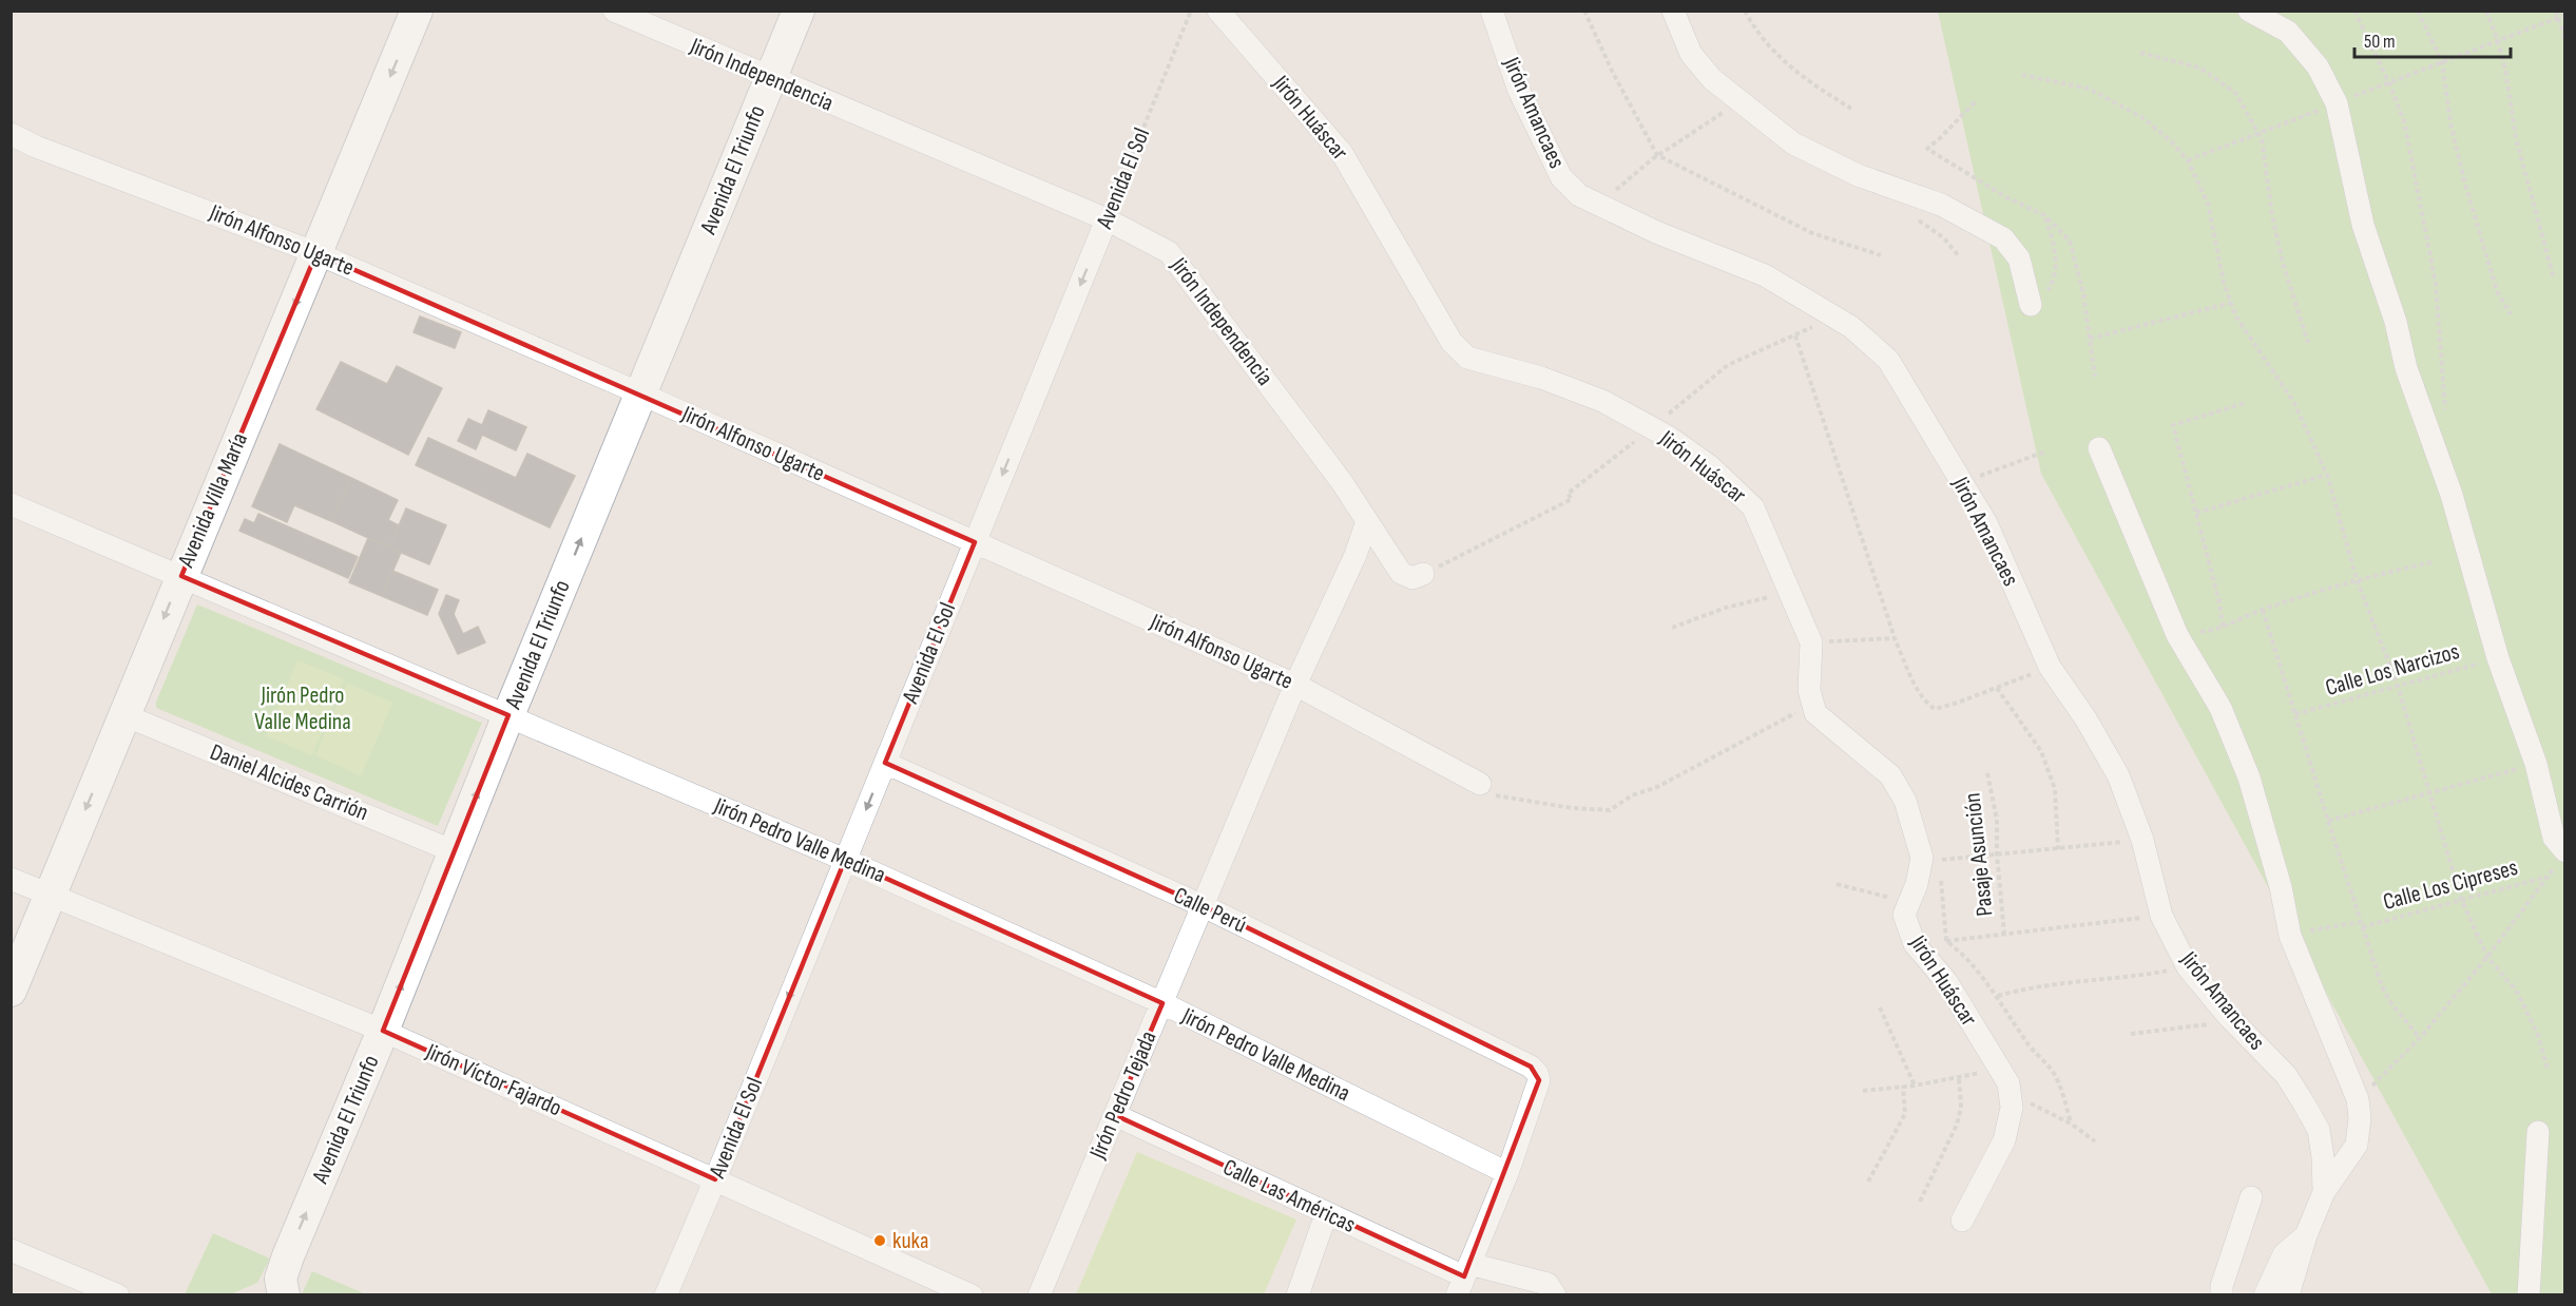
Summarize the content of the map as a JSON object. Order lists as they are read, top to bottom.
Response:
{
  "streets": {
    "street": [
      "Jirón Independencia",
      "Jirón Amancaes",
      "Jirón Huáscar",
      "Avenida El Triunfo",
      "Avenida El Sol",
      "Jirón Alfonso Ugarte",
      "Avenida Villa María",
      "Daniel Alcides Carrión",
      "Jirón Pedro Valle Medina",
      "Calle Perú",
      "Jirón Víctor Fajardo",
      "Jirón Pedro Tejada",
      "Calle Las Américas"
    ],
    "path": ["Calle Los Narcizos", "Pasaje Asunción", "Calle Los Cipreses"]
  },
  "crossings": [
    ["Jirón Independencia", "Avenida El Triunfo"],
    ["Jirón Independencia", "Avenida El Sol"],
    ["Avenida El Triunfo", "Jirón Alfonso Ugarte"],
    ["Avenida El Triunfo", "Daniel Alcides Carrión"],
    ["Avenida El Triunfo", "Jirón Pedro Valle Medina"],
    ["Avenida El Triunfo", "Jirón Víctor Fajardo"],
    ["Avenida El Sol", "Jirón Alfonso Ugarte"],
    ["Avenida El Sol", "Jirón Pedro Valle Medina"],
    ["Avenida El Sol", "Calle Perú"],
    ["Avenida El Sol", "Jirón Víctor Fajardo"],
    ["Jirón Alfonso Ugarte", "Avenida Villa María"],
    ["Jirón Alfonso Ugarte", "Jirón Pedro Tejada"],
    ["Avenida Villa María", "Daniel Alcides Carrión"],
    ["Avenida Villa María", "Jirón Pedro Valle Medina"],
    ["Avenida Villa María", "Jirón Víctor Fajardo"],
    ["Jirón Pedro Valle Medina", "Calle Perú"],
    ["Jirón Pedro Valle Medina", "Jirón Pedro Tejada"],
    ["Calle Perú", "Jirón Pedro Tejada"],
    ["Jirón Pedro Tejada", "Calle Las Américas"]
  ],
  "one_way": ["Avenida El Triunfo", "Avenida El Sol", "Avenida Villa María"],
  "parks": ["Jirón Pedro Valle Medina"],
  "places": ["kuka"],
  "scale_bar": "50 m"
}
